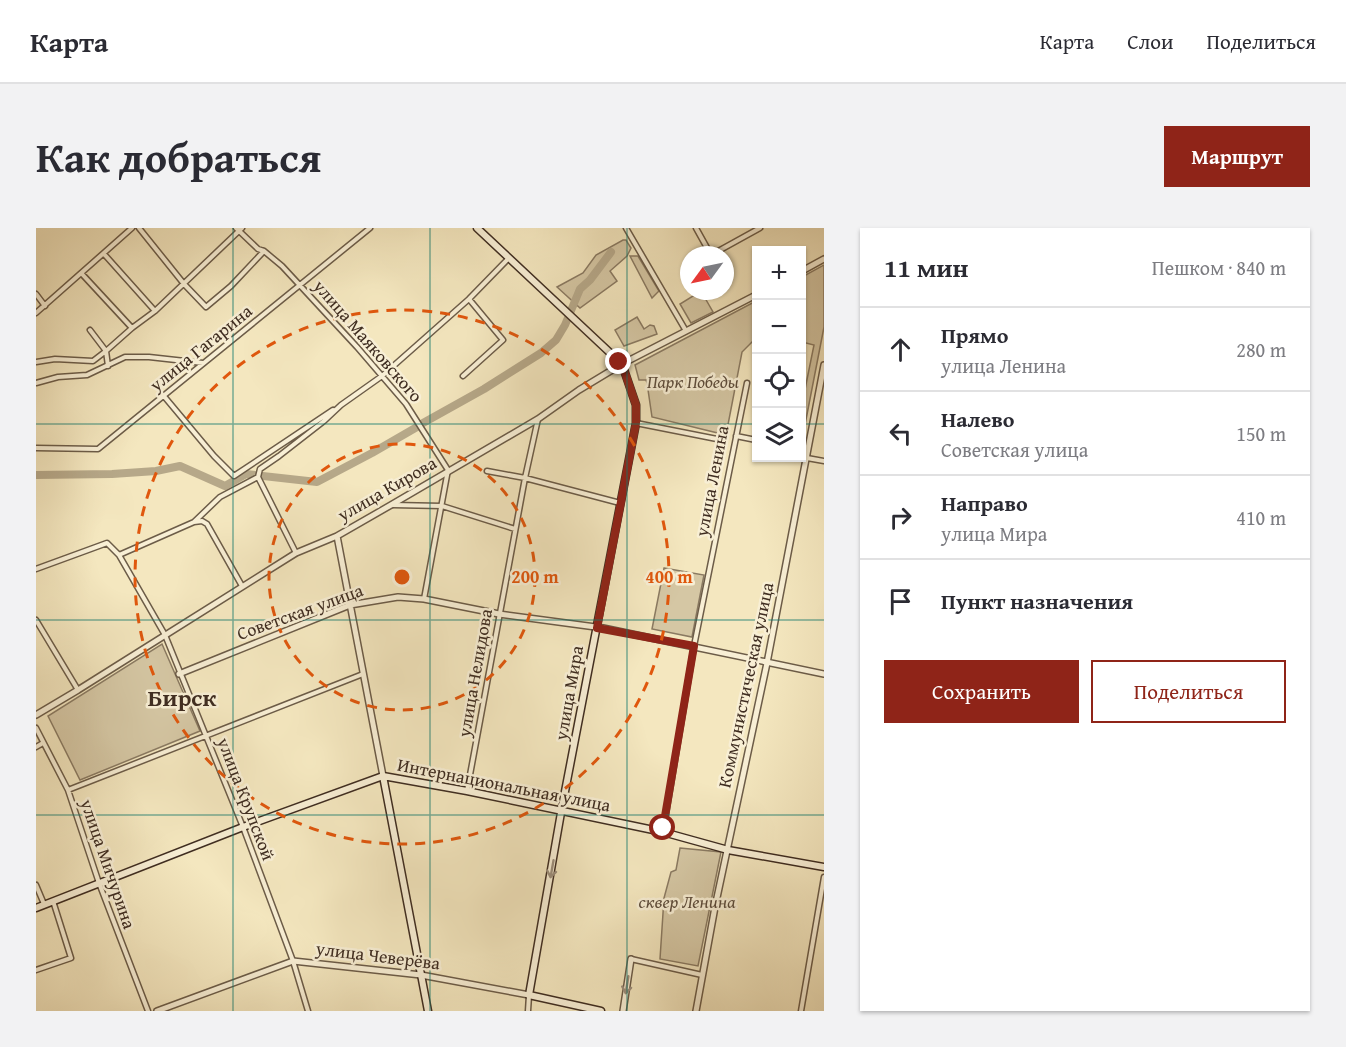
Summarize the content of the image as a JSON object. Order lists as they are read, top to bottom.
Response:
{
  "streets": {
    "main road": ["улица Мира", "Интернациональная улица", "улица Чеверёва"],
    "street": [
      "улица Маяковского",
      "улица Гагарина",
      "улица Ленина",
      "улица Кирова",
      "Советская улица",
      "улица Нелидова",
      "Коммунистическая улица",
      "улица Крупской",
      "улица Мичурина"
    ]
  },
  "crossings": [
    ["улица Маяковского", "улица Гагарина"],
    ["улица Маяковского", "улица Кирова"],
    ["улица Ленина", "Советская улица"],
    ["улица Ленина", "Интернациональная улица"],
    ["улица Кирова", "улица Нелидова"],
    ["улица Кирова", "улица Мира"],
    ["улица Кирова", "улица Крупской"],
    ["Советская улица", "улица Нелидова"],
    ["Советская улица", "Коммунистическая улица"],
    ["Советская улица", "улица Мира"],
    ["Советская улица", "улица Крупской"],
    ["улица Нелидова", "Интернациональная улица"],
    ["Коммунистическая улица", "Интернациональная улица"],
    ["улица Мира", "Интернациональная улица"],
    ["улица Мира", "улица Чеверёва"],
    ["Интернациональная улица", "улица Крупской"],
    ["Интернациональная улица", "улица Мичурина"],
    ["улица Крупской", "улица Чеверёва"]
  ],
  "districts": ["Бирск"],
  "parks": ["Парк Победы", "сквер Ленина"],
  "north": "bottom left",
  "page": {
    "header": "Карта",
    "nav": ["Карта", "Слои", "Поделиться"],
    "title": "Как добраться",
    "buttons": [
      "Маршрут",
      ["Сохранить", "Поделиться"]
    ],
    "heading": ["11 мин", "Пешком · 840 m"],
    "map_buttons": ["+", "−"],
    "list": [
      ["Прямо", "улица Ленина", "280 m"],
      ["Налево", "Советская улица", "150 m"],
      ["Направо", "улица Мира", "410 m"],
      "Пункт назначения"
    ]
  },
  "rings": ["200 m", "400 m"]
}
